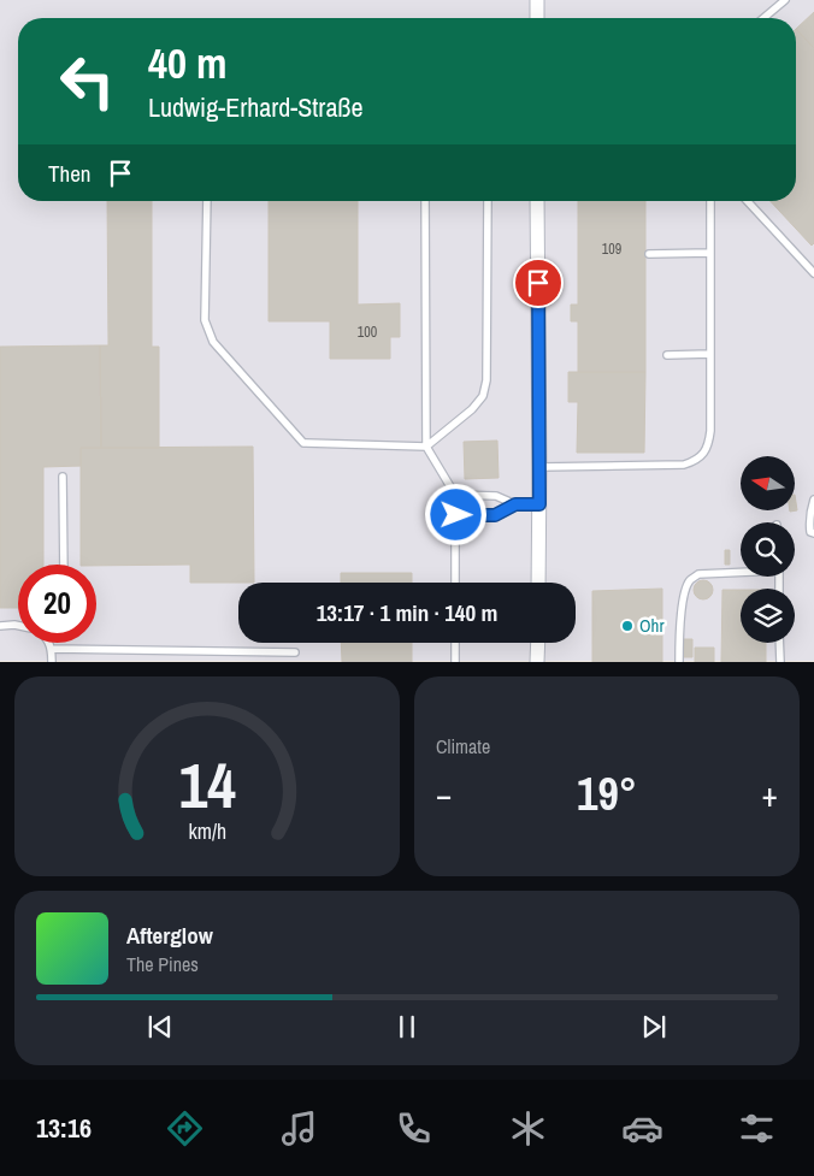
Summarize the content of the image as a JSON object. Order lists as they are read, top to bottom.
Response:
{
  "places": ["Ohr"],
  "house_numbers": ["109", "100"],
  "north": "left",
  "page": {
    "turn": ["40 m", "Ludwig-Erhard-Straße"],
    "then": "Then",
    "limit": "20",
    "trip": "13:17 · 1 min · 140 m",
    "tile": "Climate",
    "heat": ["−", "19°", "+"],
    "song": ["Afterglow", "The Pines"],
    "tabs": "13:16",
    "gauge": ["14", "km/h"]
  }
}
